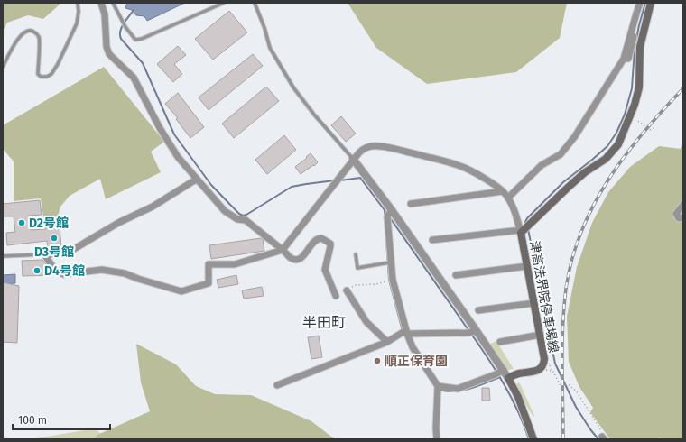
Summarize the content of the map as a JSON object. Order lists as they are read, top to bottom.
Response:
{
  "streets": {
    "main road": ["津高法界院停車場線"]
  },
  "districts": ["半田町"],
  "places": [
    "D2号館",
    "D3号館",
    "D4号館",
    "順正保育園"
  ],
  "scale_bar": "100 m"
}
